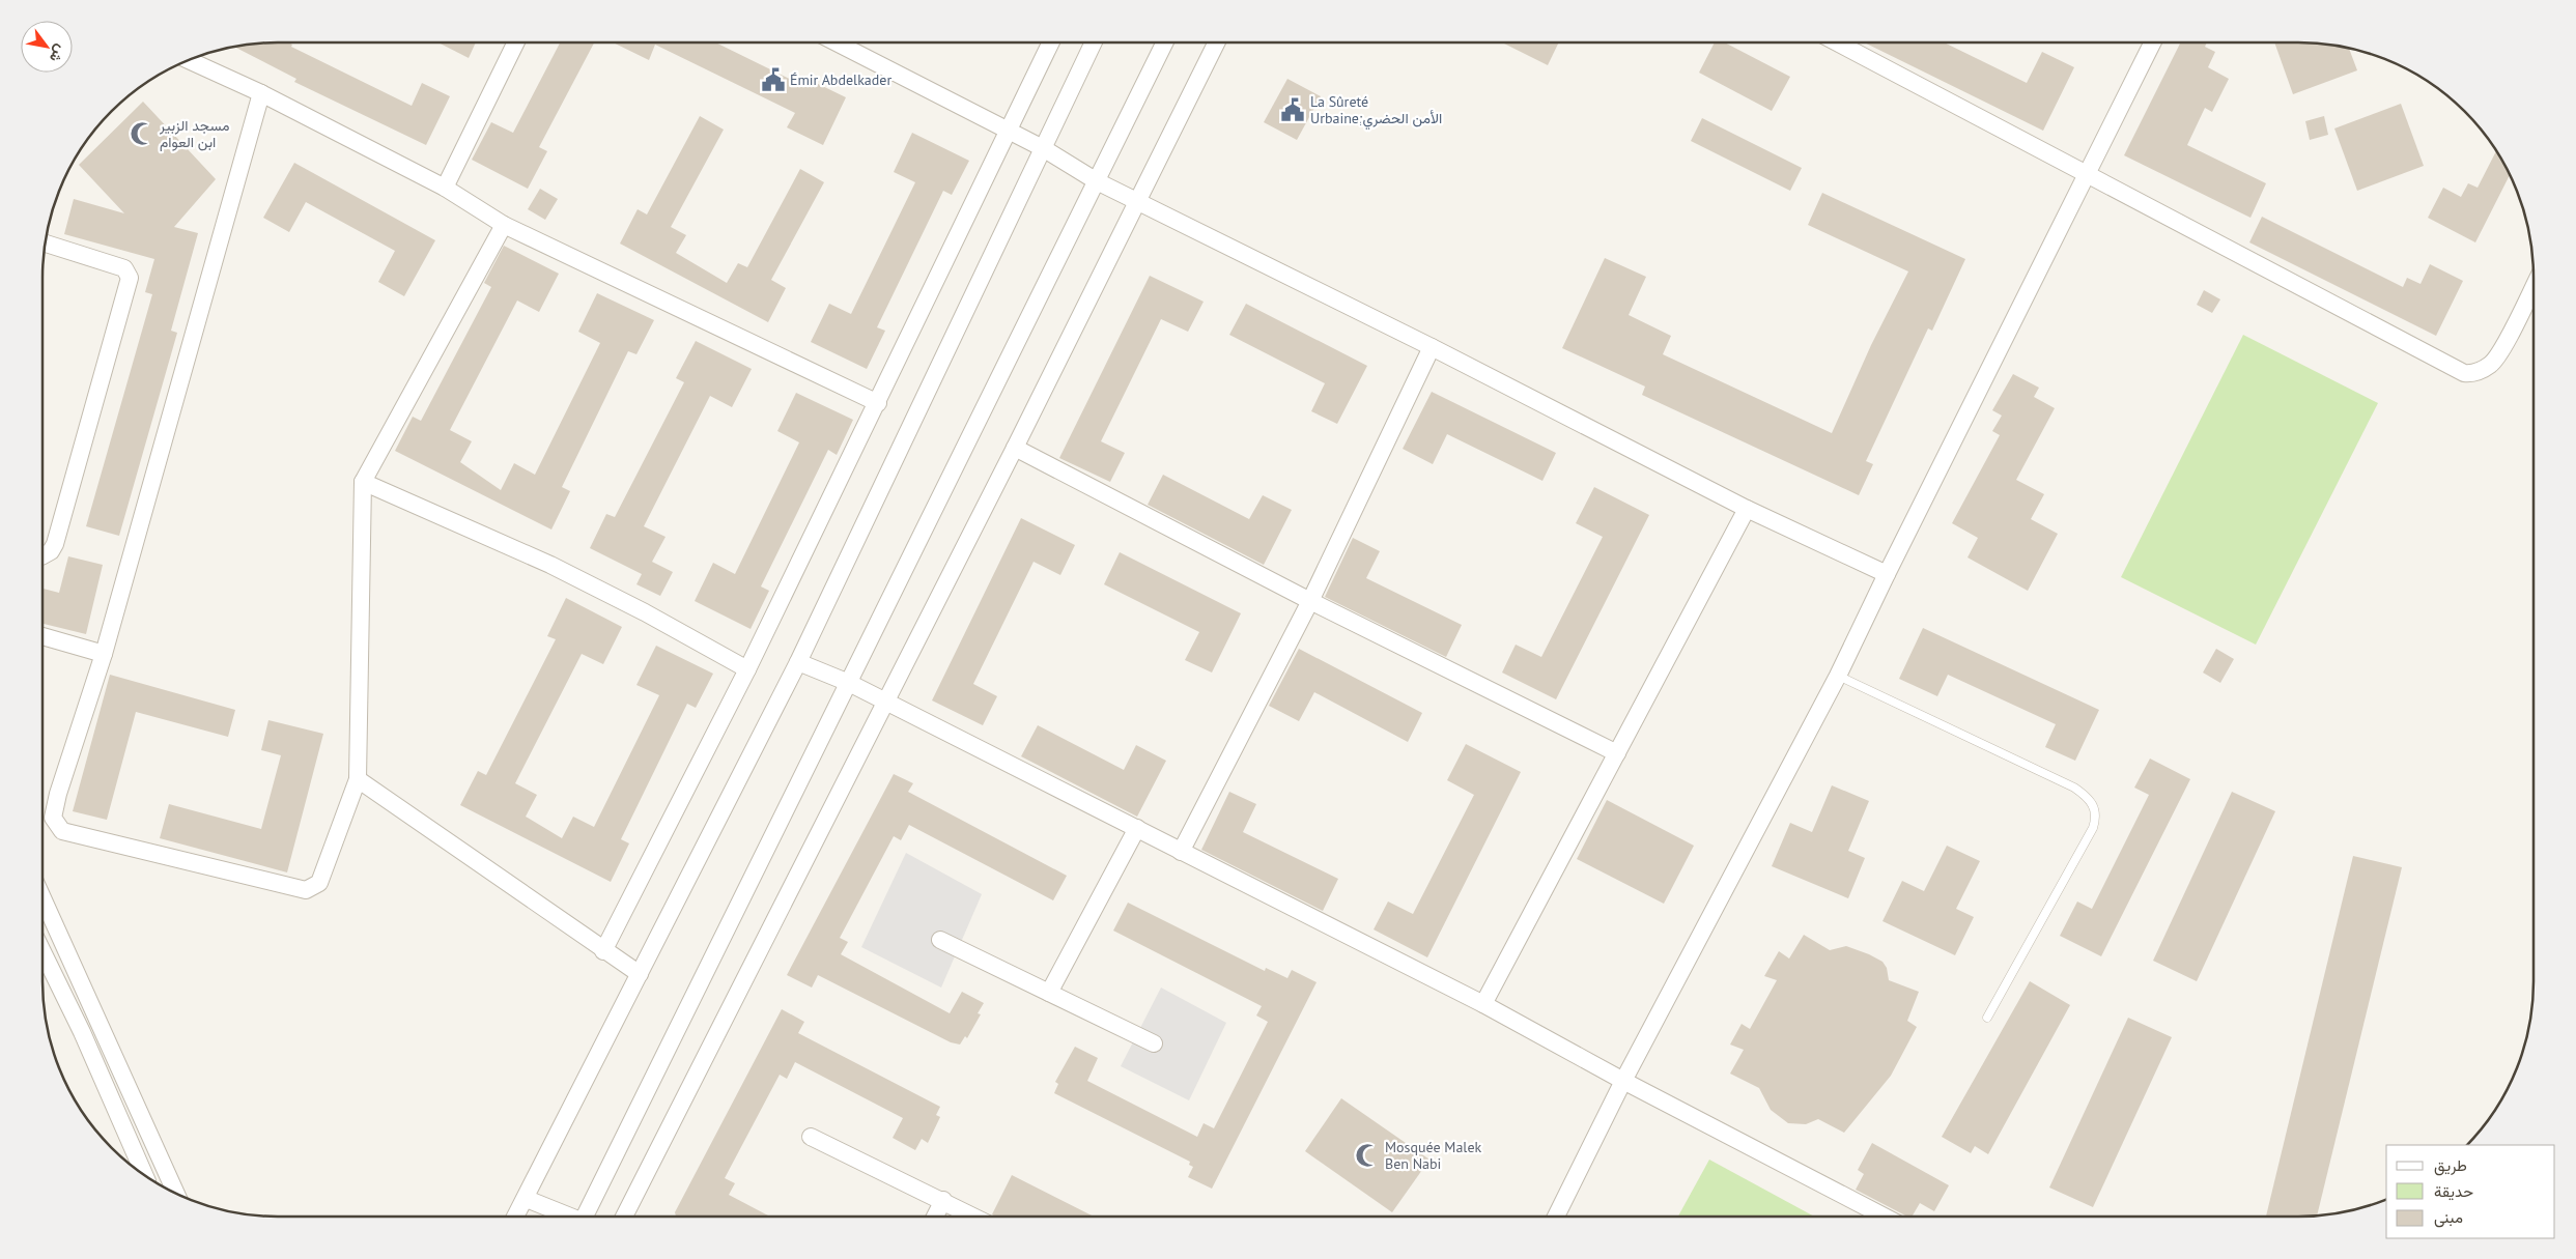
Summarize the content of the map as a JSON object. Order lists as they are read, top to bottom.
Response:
{
  "places": {
    "public building": ["Émir Abdelkader", "La Sûreté Urbaine;الأمن الحضري"],
    "mosque": ["مسجد الزبير ابن العوام", "Mosquée Malek Ben Nabi"]
  },
  "legend": ["طريق", "حديقة", "مبنى"],
  "north": "bottom right"
}
